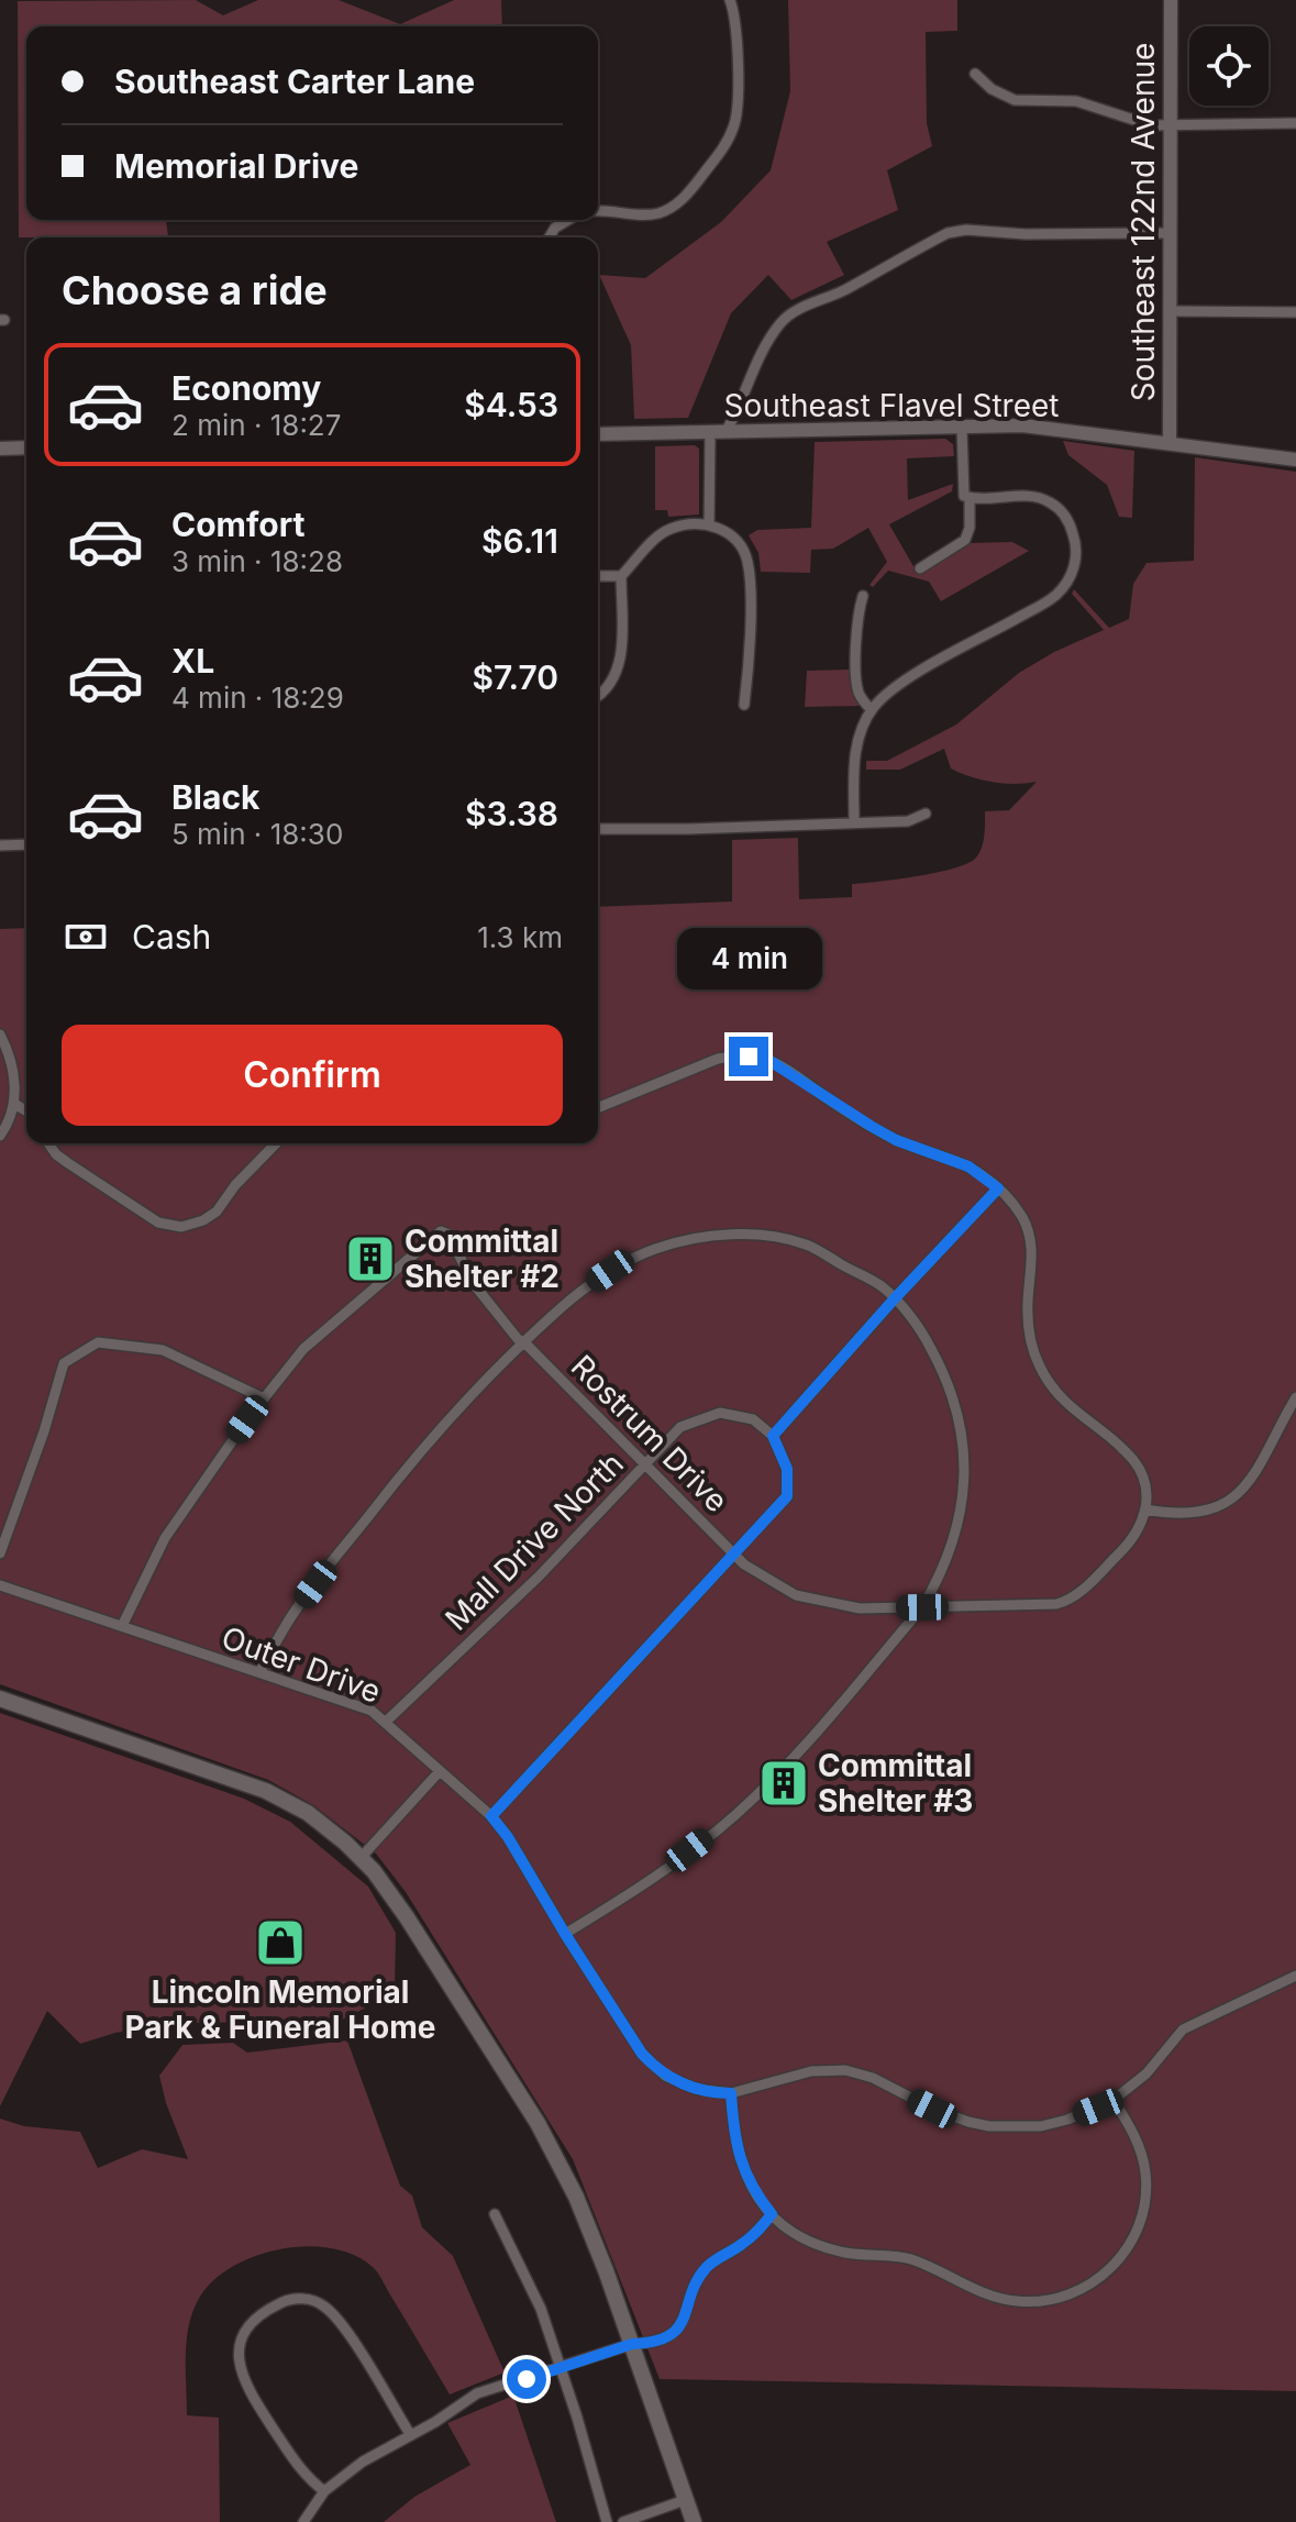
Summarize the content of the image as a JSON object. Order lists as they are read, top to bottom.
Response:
{
  "streets": {
    "street": [
      "Southeast 122nd Avenue",
      "Southeast Flavel Street",
      "Rostrum Drive",
      "Mall Drive North",
      "Outer Drive"
    ]
  },
  "crossings": [
    ["Southeast 122nd Avenue", "Southeast Flavel Street"],
    ["Rostrum Drive", "Mall Drive North"],
    ["Mall Drive North", "Outer Drive"]
  ],
  "places": {
    "building": ["Committal Shelter #2", "Committal Shelter #3"],
    "shop": ["Lincoln Memorial Park & Funeral Home"]
  },
  "page": {
    "banner": ["Southeast Carter Lane", "Memorial Drive"],
    "heading": "Choose a ride",
    "list": [
      {
        "name": "Economy",
        "note": "2 min · 18:27",
        "value": "$4.53"
      },
      {
        "name": "Comfort",
        "note": "3 min · 18:28",
        "value": "$6.11"
      },
      {
        "name": "XL",
        "note": "4 min · 18:29",
        "value": "$7.70"
      },
      {
        "name": "Black",
        "note": "5 min · 18:30",
        "value": "$3.38"
      }
    ],
    "pay": ["Cash", "1.3 km"],
    "bubble": "4 min",
    "buttons": "Confirm"
  }
}
